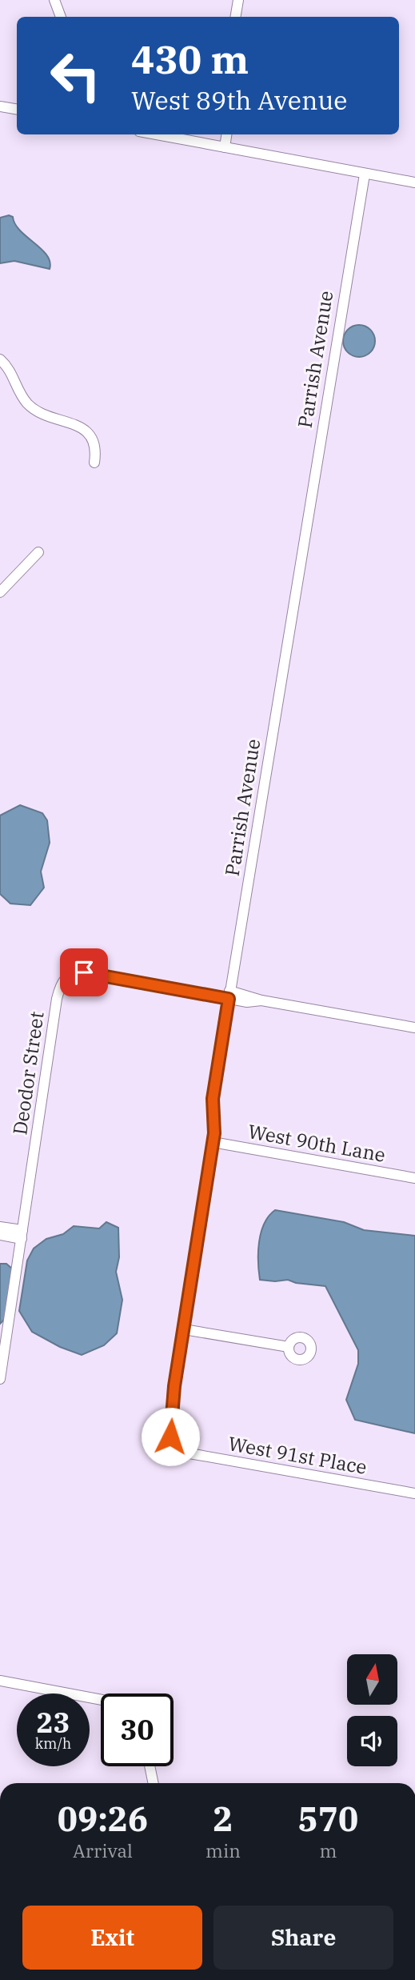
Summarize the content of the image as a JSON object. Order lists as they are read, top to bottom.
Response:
{
  "streets": {
    "street": [
      "Parrish Avenue",
      "Deodor Street",
      "West 90th Lane",
      "West 91st Place"
    ]
  },
  "crossings": [
    ["Parrish Avenue", "Deodor Street"],
    ["Parrish Avenue", "West 90th Lane"],
    ["Parrish Avenue", "West 91st Place"]
  ],
  "north": "top",
  "page": {
    "turn": ["430 m", "West 89th Avenue"],
    "speed": "23 km/h",
    "limit": "30",
    "eta": [
      "09:26",
      "Arrival",
      "2",
      "min",
      "570",
      "m"
    ],
    "buttons": ["Exit", "Share"]
  }
}
